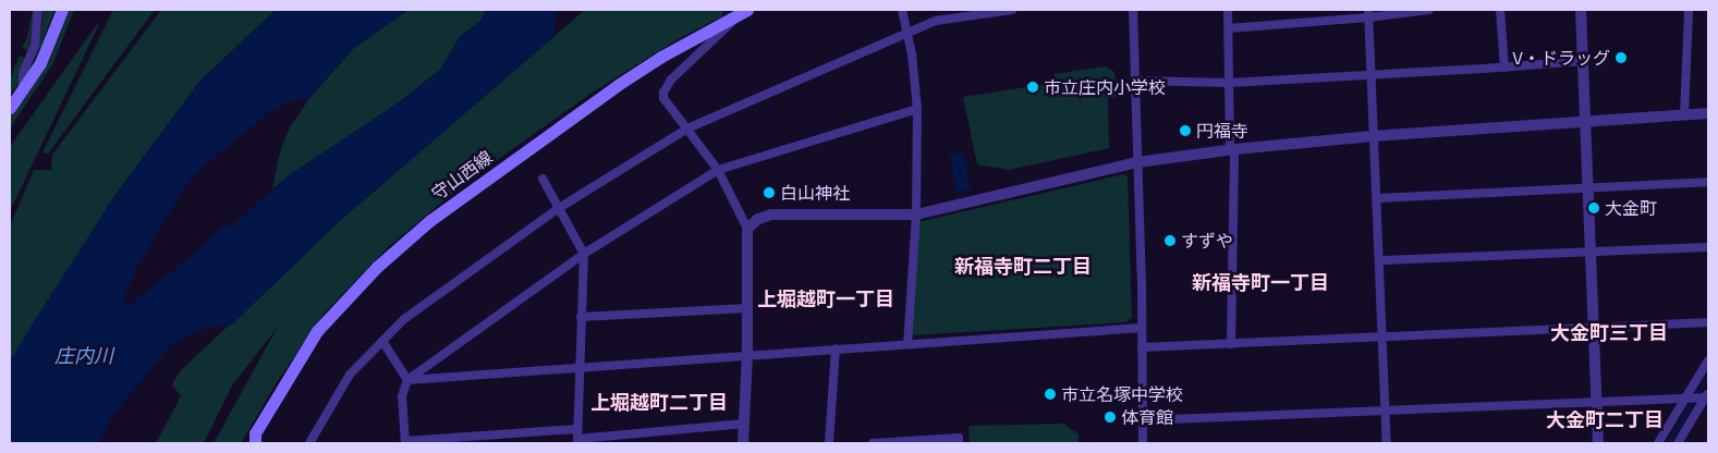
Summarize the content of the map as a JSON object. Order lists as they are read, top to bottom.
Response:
{
  "streets": {
    "main road": ["守山西線"]
  },
  "districts": [
    "新福寺町二丁目",
    "新福寺町一丁目",
    "上堀越町一丁目",
    "大金町三丁目",
    "上堀越町二丁目",
    "大金町二丁目"
  ],
  "water": ["庄内川"],
  "places": [
    "V・ドラッグ",
    "市立庄内小学校",
    "円福寺",
    "白山神社",
    "大金町",
    "すずや",
    "市立名塚中学校",
    "体育館"
  ]
}
